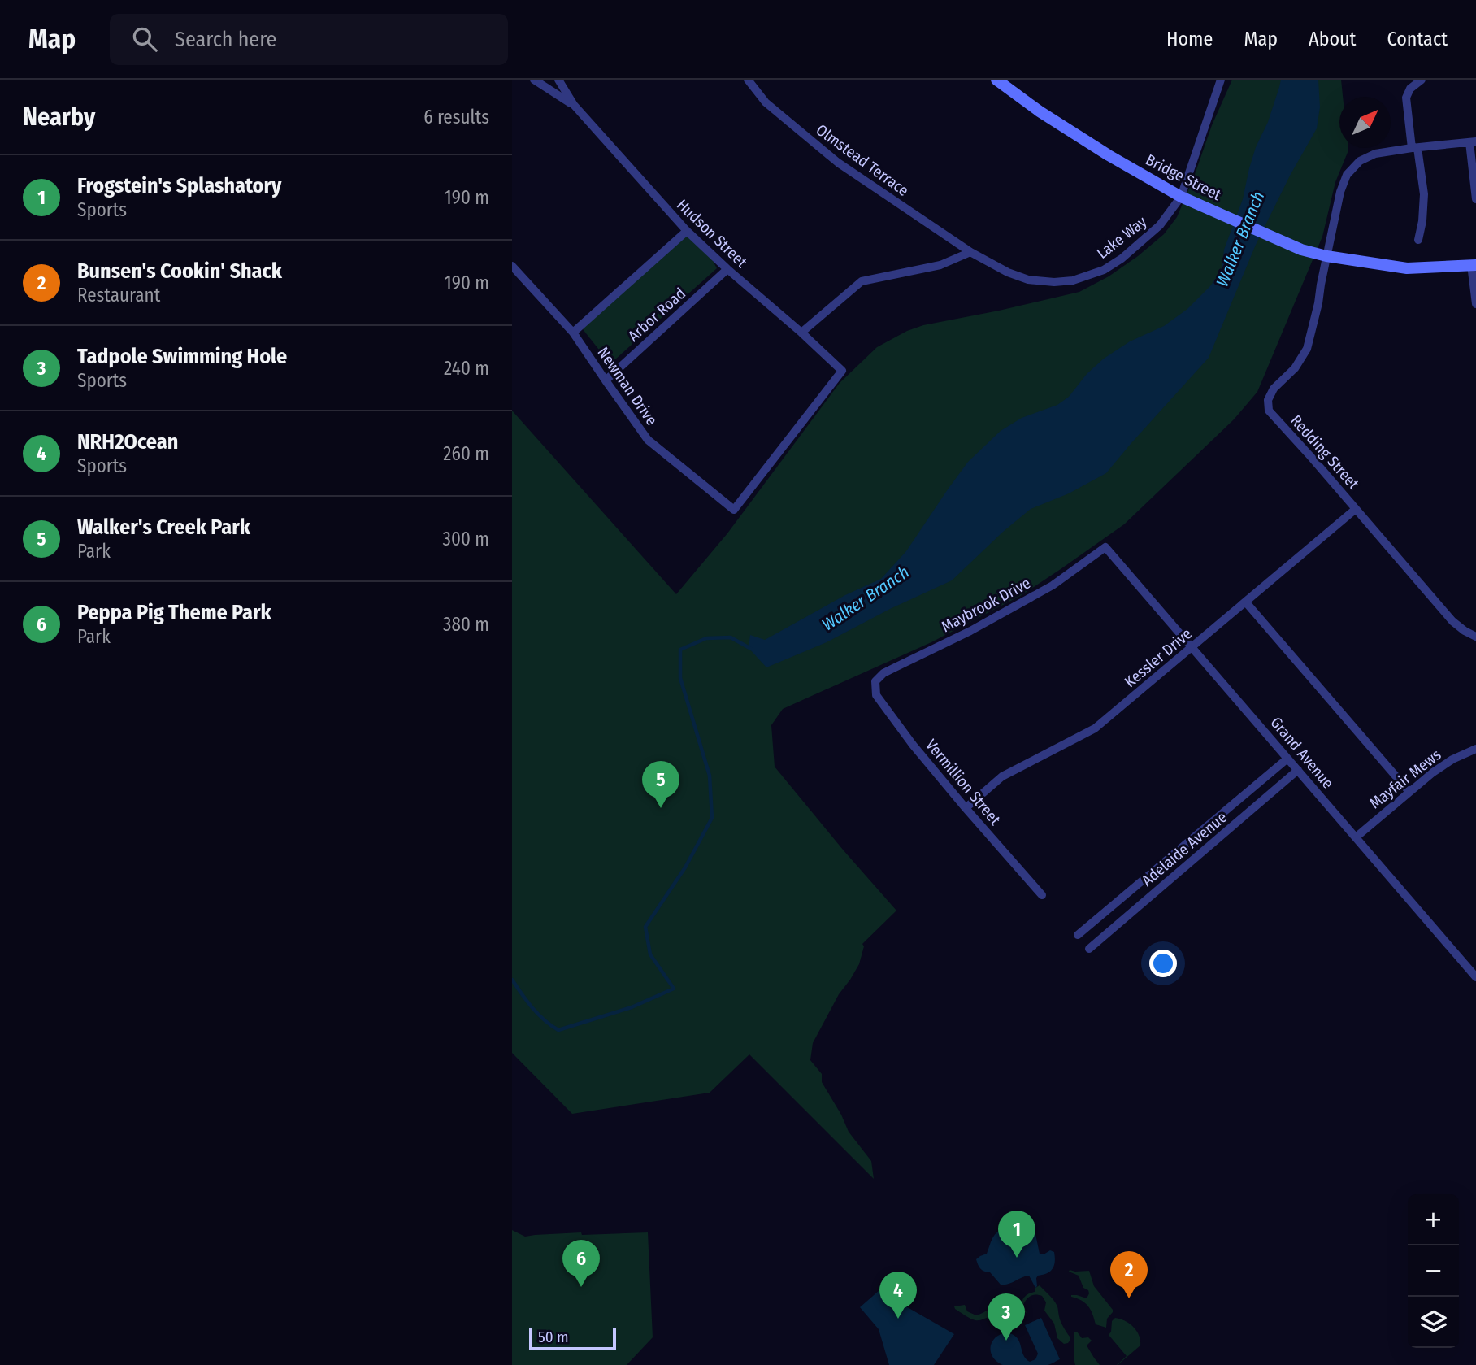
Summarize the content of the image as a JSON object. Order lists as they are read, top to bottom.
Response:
{
  "streets": {
    "street": [
      "Olmstead Terrace",
      "Bridge Street",
      "Hudson Street",
      "Lake Way",
      "Arbor Road",
      "Newman Drive",
      "Redding Street",
      "Maybrook Drive",
      "Kessler Drive",
      "Grand Avenue",
      "Mayfair Mews",
      "Vermillion Street",
      "Adelaide Avenue"
    ]
  },
  "crossings": [
    ["Olmstead Terrace", "Lake Way"],
    ["Bridge Street", "Lake Way"],
    ["Bridge Street", "Redding Street"],
    ["Hudson Street", "Arbor Road"],
    ["Hudson Street", "Newman Drive"],
    ["Arbor Road", "Newman Drive"],
    ["Redding Street", "Kessler Drive"],
    ["Maybrook Drive", "Grand Avenue"],
    ["Maybrook Drive", "Vermillion Street"],
    ["Kessler Drive", "Grand Avenue"],
    ["Kessler Drive", "Vermillion Street"],
    ["Grand Avenue", "Mayfair Mews"],
    ["Grand Avenue", "Adelaide Avenue"]
  ],
  "water": ["Walker Branch"],
  "scale_bar": "50 m",
  "north": "top right",
  "page": {
    "header": "Map",
    "search": "Search here",
    "nav": [
      "Home",
      "Map",
      "About",
      "Contact"
    ],
    "heading": ["Nearby", "6 results"],
    "list": [
      {
        "mark": "1",
        "name": "Frogstein's Splashatory",
        "note": "Sports",
        "value": "190 m"
      },
      {
        "mark": "2",
        "name": "Bunsen's Cookin' Shack",
        "note": "Restaurant",
        "value": "190 m"
      },
      {
        "mark": "3",
        "name": "Tadpole Swimming Hole",
        "note": "Sports",
        "value": "240 m"
      },
      {
        "mark": "4",
        "name": "NRH2Ocean",
        "note": "Sports",
        "value": "260 m"
      },
      {
        "mark": "5",
        "name": "Walker's Creek Park",
        "note": "Park",
        "value": "300 m"
      },
      {
        "mark": "6",
        "name": "Peppa Pig Theme Park",
        "note": "Park",
        "value": "380 m"
      }
    ],
    "pins": [
      "5",
      "1",
      "6",
      "2",
      "4",
      "3"
    ],
    "map_buttons": ["+", "−"],
    "scale": "50 m"
  }
}
